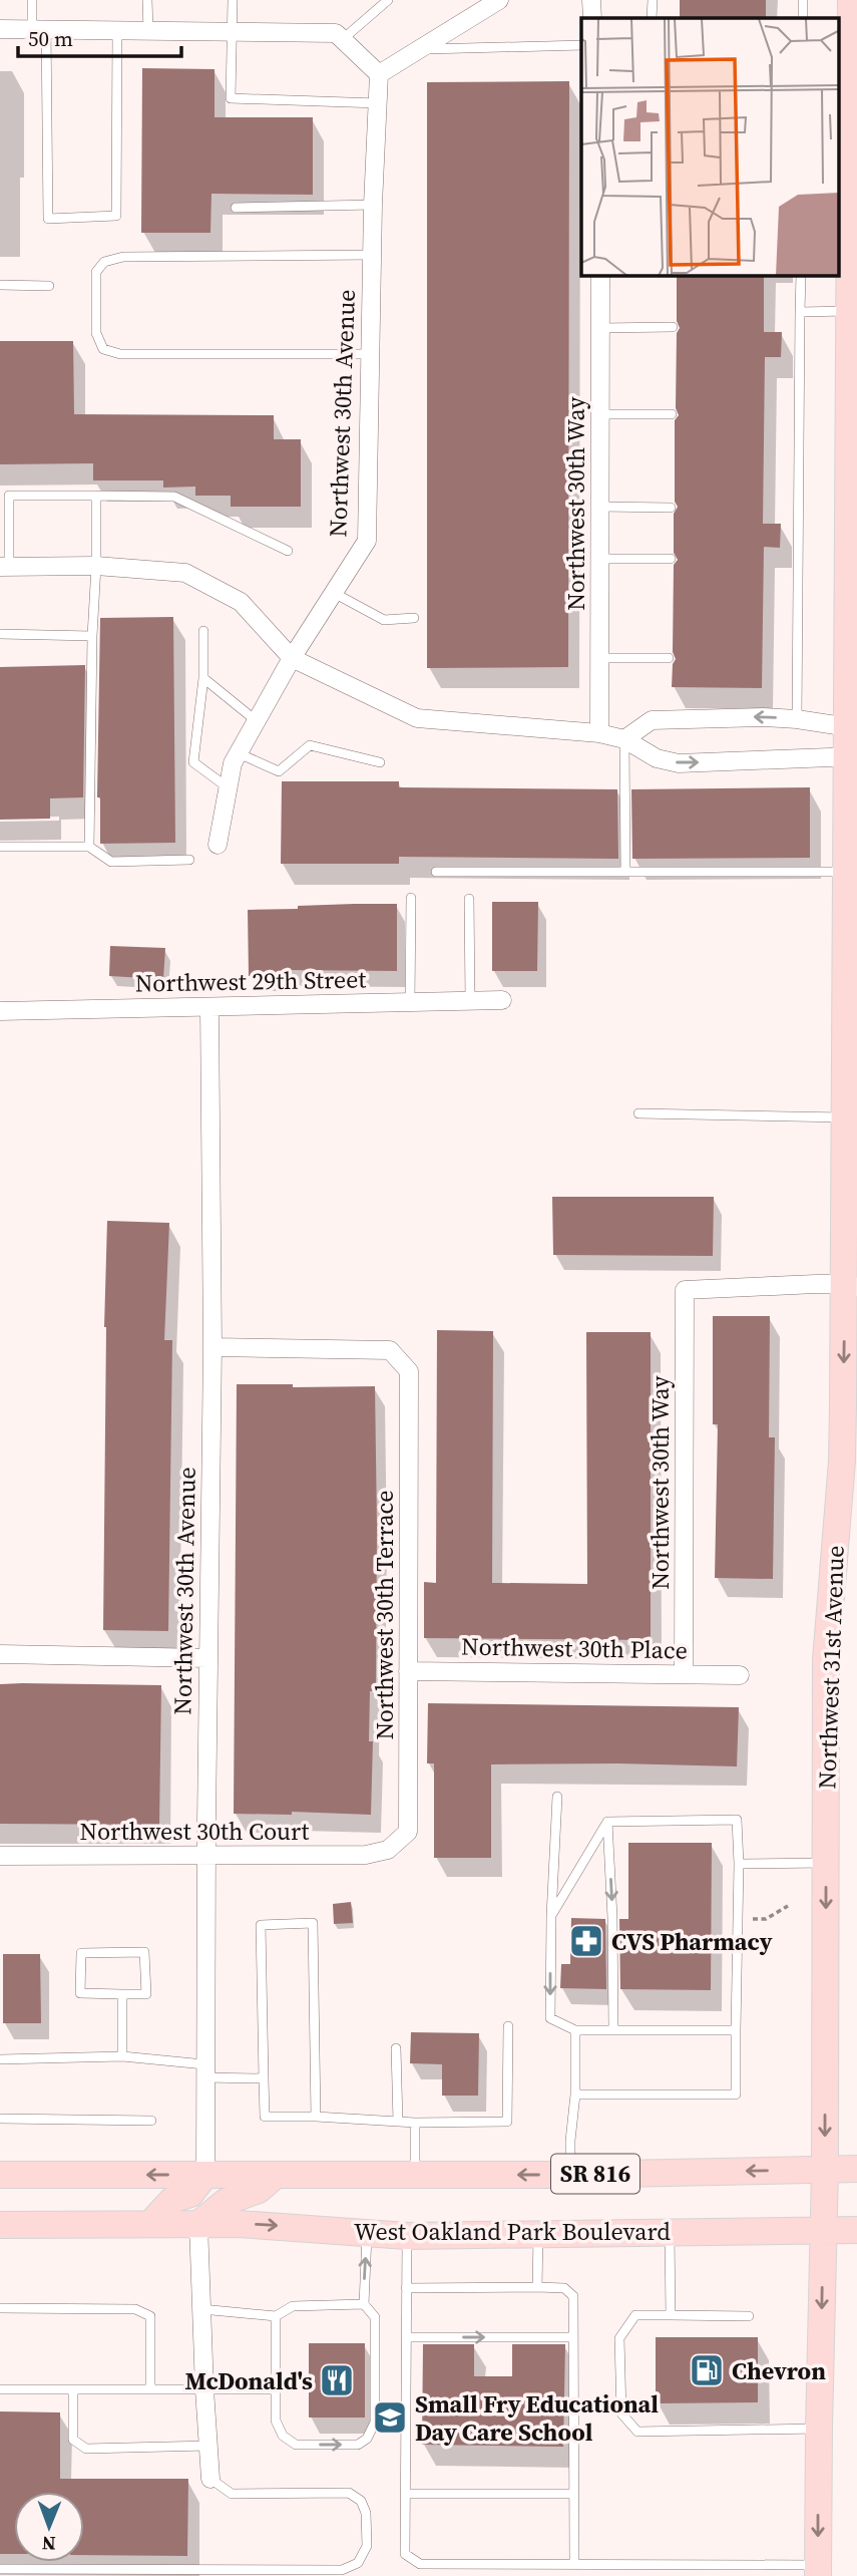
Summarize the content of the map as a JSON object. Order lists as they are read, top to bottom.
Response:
{
  "streets": {
    "main road": ["Northwest 31st Avenue", "SR 816", "West Oakland Park Boulevard"],
    "street": [
      "Northwest 30th Avenue",
      "Northwest 30th Way",
      "Northwest 29th Street",
      "Northwest 30th Terrace",
      "Northwest 30th Place",
      "Northwest 30th Court"
    ]
  },
  "crossings": [
    ["Northwest 30th Avenue", "Northwest 29th Street"],
    ["Northwest 30th Avenue", "Northwest 30th Terrace"],
    ["Northwest 30th Avenue", "Northwest 30th Court"],
    ["Northwest 30th Avenue", "SR 816"],
    ["Northwest 30th Way", "Northwest 30th Place"],
    ["Northwest 30th Way", "Northwest 31st Avenue"],
    ["Northwest 30th Terrace", "Northwest 30th Place"],
    ["Northwest 30th Terrace", "Northwest 30th Court"],
    ["Northwest 31st Avenue", "SR 816"],
    ["Northwest 31st Avenue", "West Oakland Park Boulevard"]
  ],
  "one_way": ["Northwest 31st Avenue"],
  "places": {
    "pharmacy": ["CVS Pharmacy"],
    "fuel station": ["Chevron"],
    "restaurant": ["McDonald's"],
    "school or university": ["Small Fry Educational Day Care School"]
  },
  "scale_bar": "50 m",
  "north": "bottom"
}
